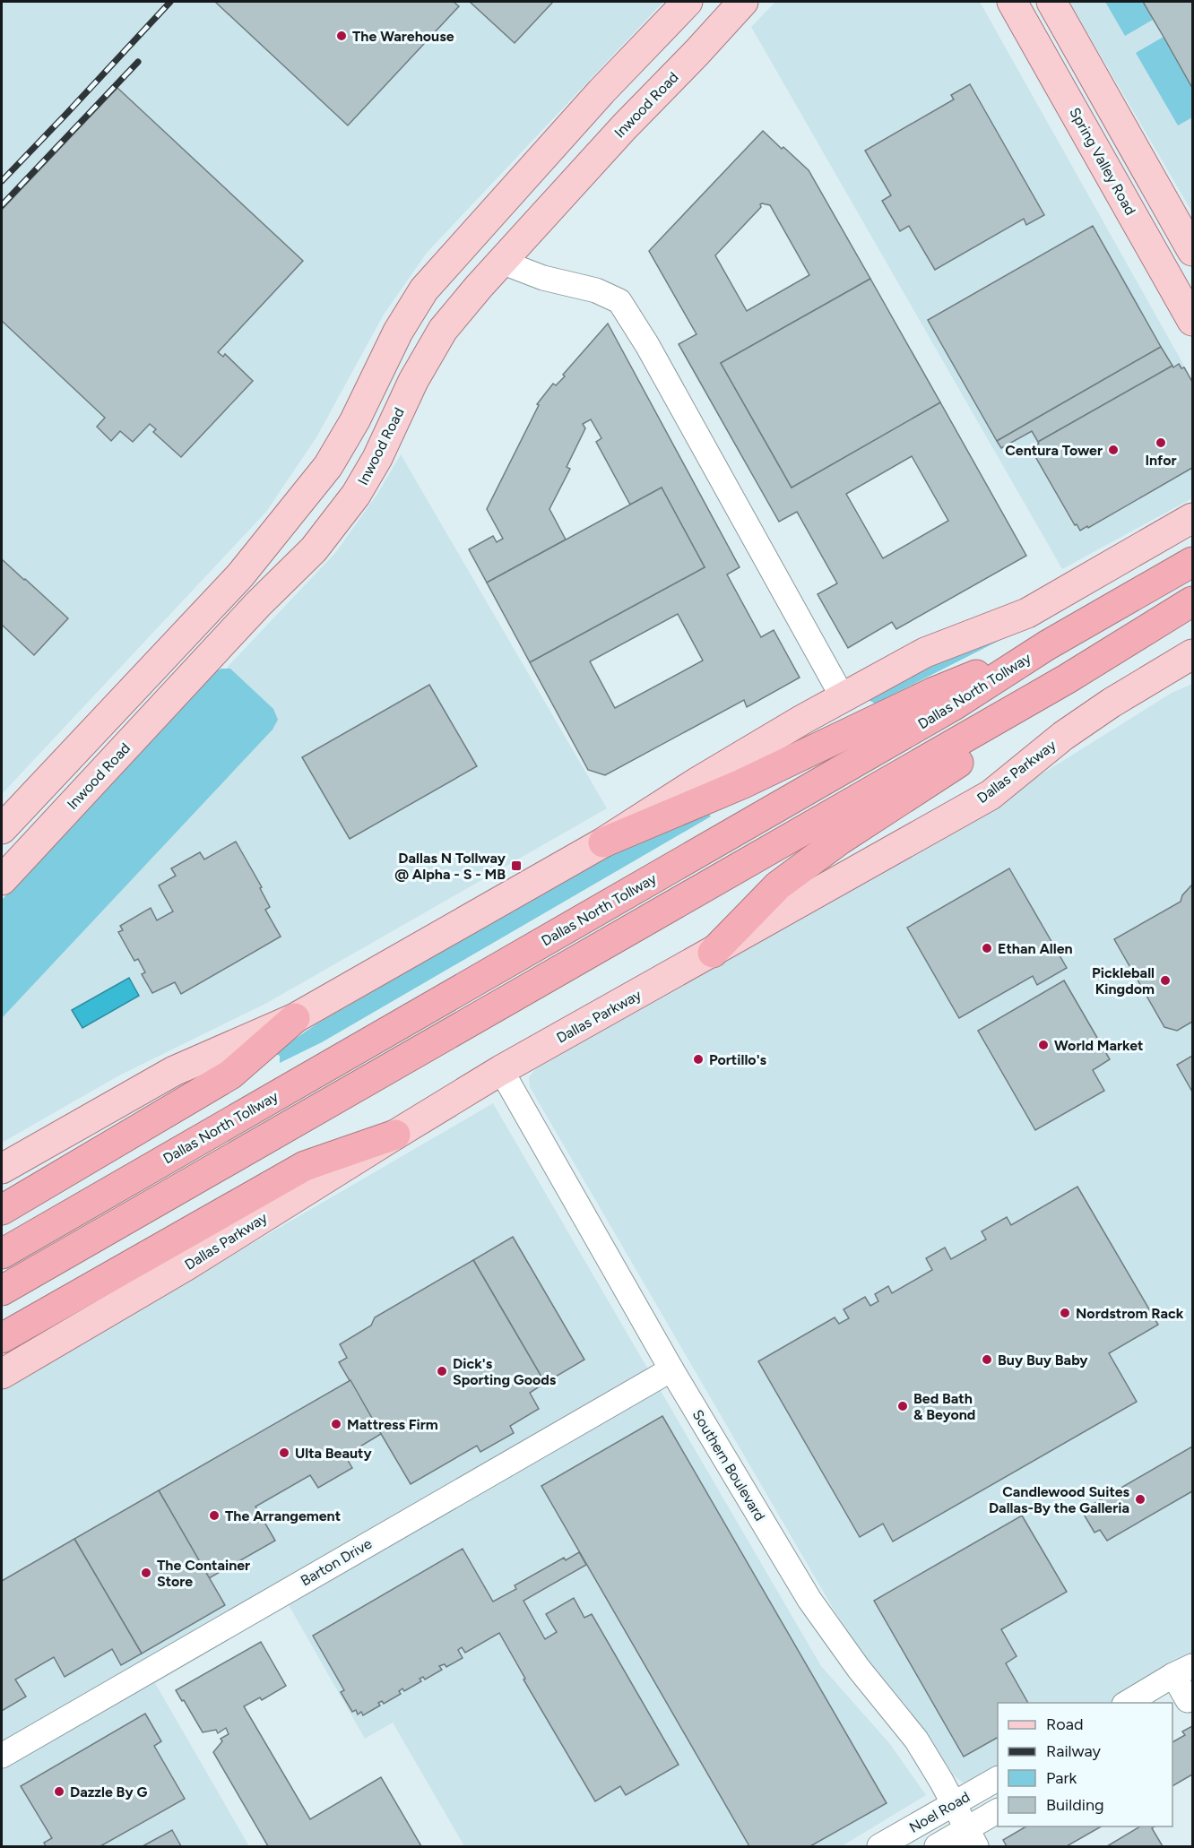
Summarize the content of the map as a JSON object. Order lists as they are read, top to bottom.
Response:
{
  "streets": {
    "highway": ["Dallas North Tollway"],
    "main road": ["Inwood Road", "Spring Valley Road", "Dallas Parkway"],
    "street": ["Southern Boulevard", "Barton Drive", "Noel Road"]
  },
  "crossings": [
    ["Dallas Parkway", "Southern Boulevard"],
    ["Southern Boulevard", "Barton Drive"],
    ["Southern Boulevard", "Noel Road"]
  ],
  "places": {
    "other": [
      "The Warehouse",
      "Infor",
      "Centura Tower",
      "Ethan Allen",
      "Pickleball Kingdom",
      "World Market",
      "Portillo's",
      "Nordstrom Rack",
      "Buy Buy Baby",
      "Dick's Sporting Goods",
      "Bed Bath & Beyond",
      "Mattress Firm",
      "Ulta Beauty",
      "Candlewood Suites Dallas-By the Galleria",
      "The Arrangement",
      "The Container Store",
      "Dazzle By G"
    ],
    "transit": ["Dallas N Tollway @ Alpha - S - MB"]
  },
  "legend": [
    "Road",
    "Railway",
    "Park",
    "Building"
  ]
}
